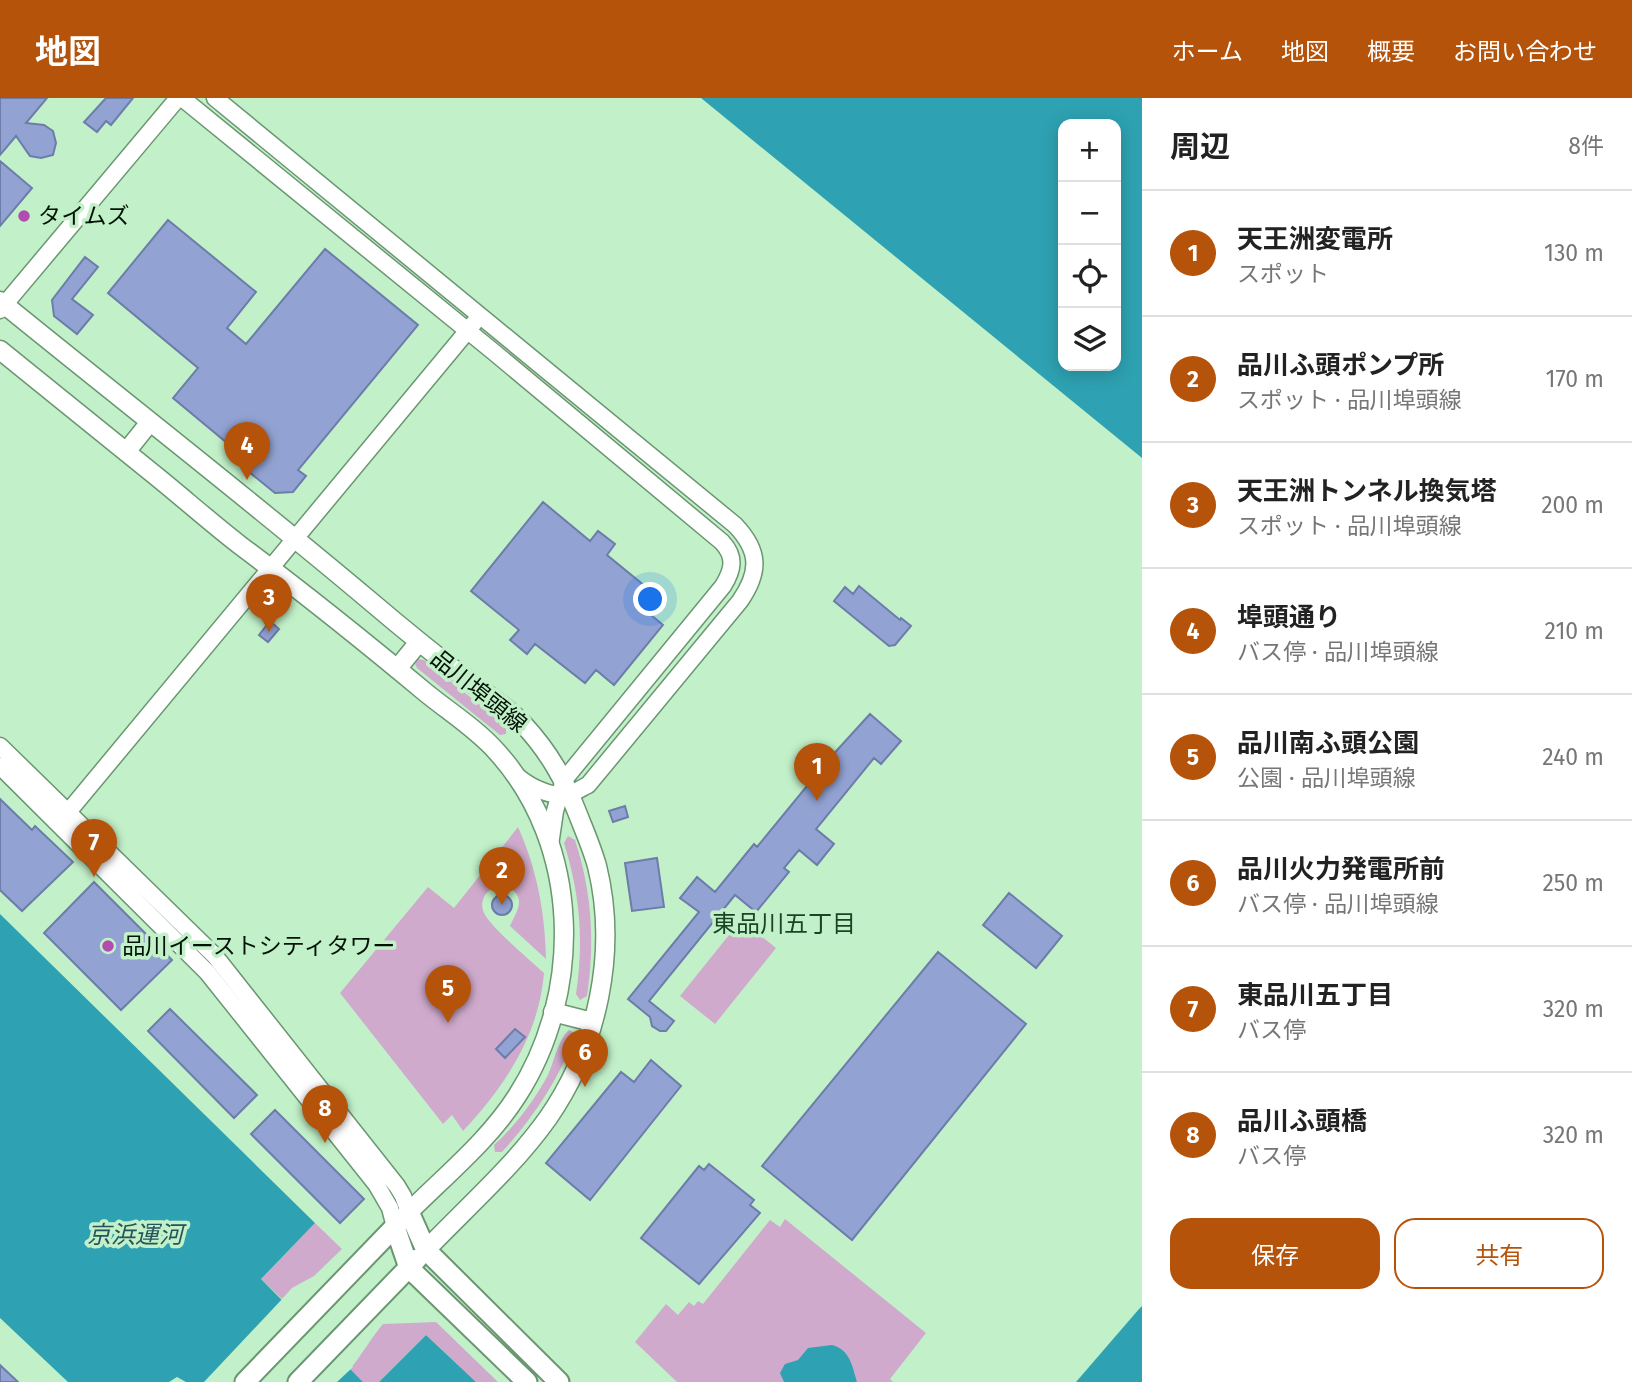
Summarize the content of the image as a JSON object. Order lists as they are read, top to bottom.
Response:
{
  "streets": {
    "main road": ["品川埠頭線"]
  },
  "districts": ["東品川五丁目"],
  "water": ["京浜運河"],
  "places": ["タイムズ", "品川イーストシティタワー"],
  "page": {
    "header": "地図",
    "nav": [
      "ホーム",
      "地図",
      "概要",
      "お問い合わせ"
    ],
    "heading": ["周辺", "8件"],
    "map_buttons": ["+", "−"],
    "list": [
      {
        "mark": "1",
        "name": "天王洲変電所",
        "note": "スポット",
        "value": "130 m"
      },
      {
        "mark": "2",
        "name": "品川ふ頭ポンプ所",
        "note": "スポット · 品川埠頭線",
        "value": "170 m"
      },
      {
        "mark": "3",
        "name": "天王洲トンネル換気塔",
        "note": "スポット · 品川埠頭線",
        "value": "200 m"
      },
      {
        "mark": "4",
        "name": "埠頭通り",
        "note": "バス停 · 品川埠頭線",
        "value": "210 m"
      },
      {
        "mark": "5",
        "name": "品川南ふ頭公園",
        "note": "公園 · 品川埠頭線",
        "value": "240 m"
      },
      {
        "mark": "6",
        "name": "品川火力発電所前",
        "note": "バス停 · 品川埠頭線",
        "value": "250 m"
      },
      {
        "mark": "7",
        "name": "東品川五丁目",
        "note": "バス停",
        "value": "320 m"
      },
      {
        "mark": "8",
        "name": "品川ふ頭橋",
        "note": "バス停",
        "value": "320 m"
      }
    ],
    "pins": [
      "4",
      "3",
      "1",
      "7",
      "2",
      "5",
      "6",
      "8"
    ],
    "buttons": ["保存", "共有"]
  }
}
